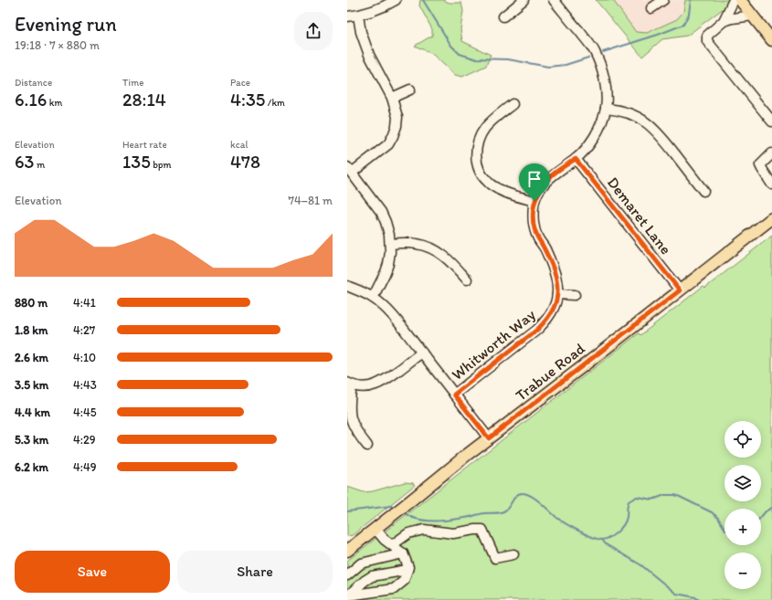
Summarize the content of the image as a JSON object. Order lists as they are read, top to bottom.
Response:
{
  "streets": {
    "main road": ["Trabue Road"],
    "street": ["Demaret Lane", "Whitworth Way"]
  },
  "crossings": [
    ["Demaret Lane", "Whitworth Way"],
    ["Demaret Lane", "Trabue Road"]
  ],
  "page": {
    "heading": ["Evening run", "19:18 · 7 × 880 m"],
    "stats": [
      ["Distance", "6.16 km"],
      ["Time", "28:14"],
      ["Pace", "4:35 /km"],
      ["Elevation", "63 m"],
      ["Heart rate", "135 bpm"],
      ["kcal", "478"]
    ],
    "chart": ["Elevation", "74–81 m"],
    "list": [
      {
        "name": "880 m",
        "note": "4:41"
      },
      {
        "name": "1.8 km",
        "note": "4:27"
      },
      {
        "name": "2.6 km",
        "note": "4:10"
      },
      {
        "name": "3.5 km",
        "note": "4:43"
      },
      {
        "name": "4.4 km",
        "note": "4:45"
      },
      {
        "name": "5.3 km",
        "note": "4:29"
      },
      {
        "name": "6.2 km",
        "note": "4:49"
      }
    ],
    "map_buttons": ["+", "−"],
    "buttons": ["Save", "Share"]
  }
}
